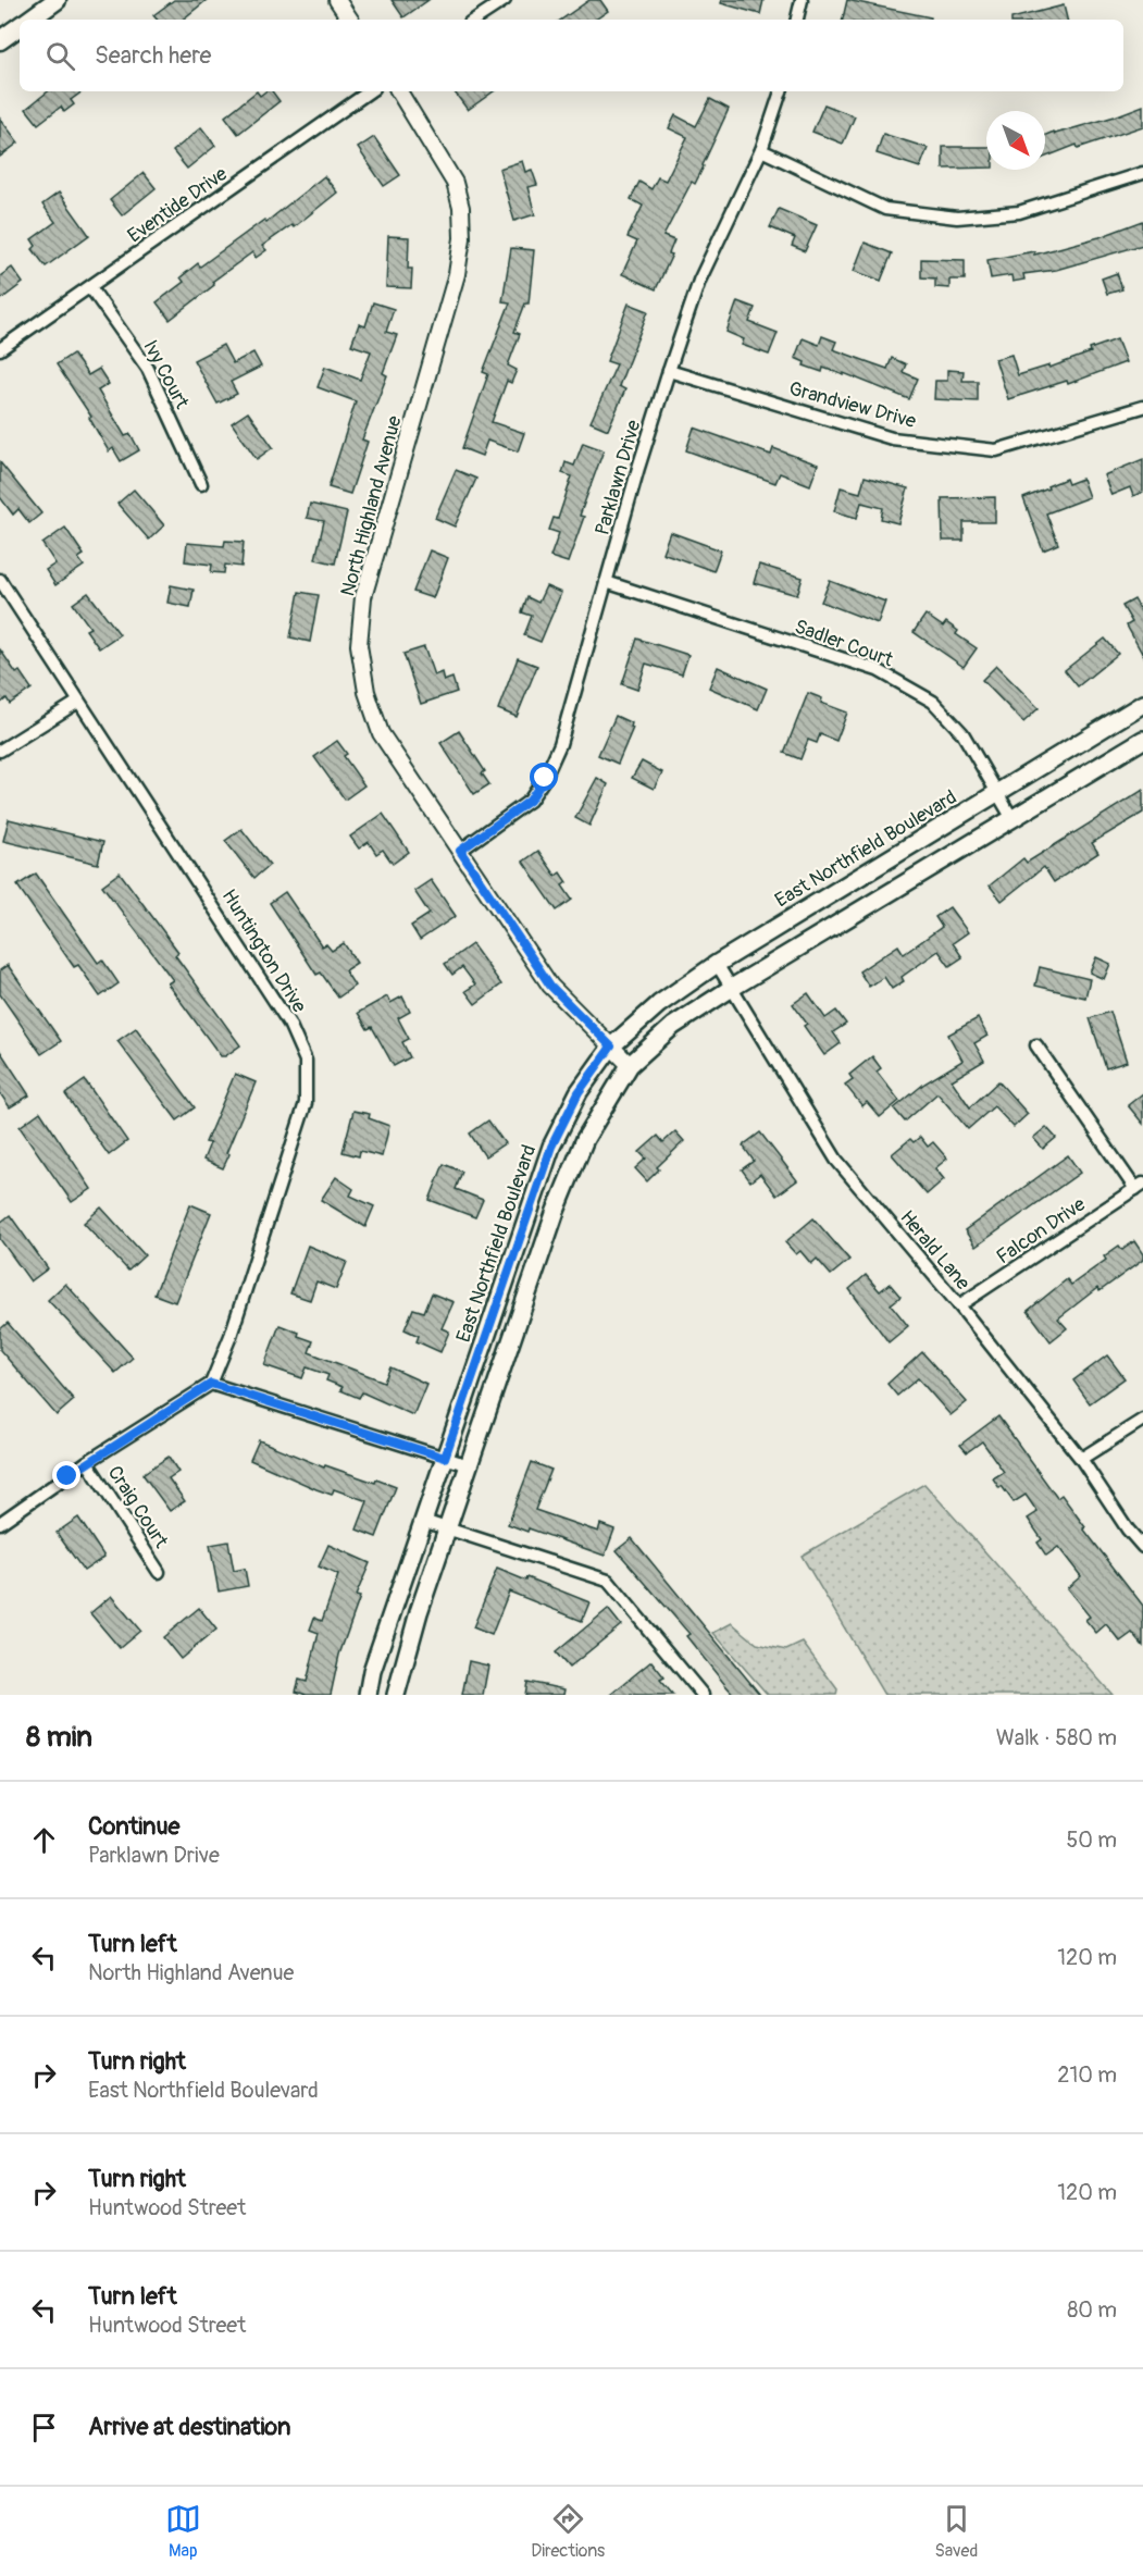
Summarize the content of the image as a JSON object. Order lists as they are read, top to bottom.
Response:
{
  "streets": {
    "main road": ["East Northfield Boulevard"],
    "street": [
      "Eventide Drive",
      "Ivy Court",
      "Grandview Drive",
      "Parklawn Drive",
      "North Highland Avenue",
      "Sadler Court",
      "Huntington Drive",
      "Falcon Drive",
      "Herald Lane",
      "Craig Court"
    ]
  },
  "crossings": [
    ["Eventide Drive", "Ivy Court"],
    ["Grandview Drive", "Parklawn Drive"],
    ["Parklawn Drive", "North Highland Avenue"],
    ["Parklawn Drive", "Sadler Court"],
    ["North Highland Avenue", "East Northfield Boulevard"],
    ["Sadler Court", "East Northfield Boulevard"],
    ["East Northfield Boulevard", "Herald Lane"],
    ["Falcon Drive", "Herald Lane"]
  ],
  "north": "bottom right",
  "page": {
    "search": "Search here",
    "heading": ["8 min", "Walk · 580 m"],
    "list": [
      ["Continue", "Parklawn Drive", "50 m"],
      ["Turn left", "North Highland Avenue", "120 m"],
      ["Turn right", "East Northfield Boulevard", "210 m"],
      ["Turn right", "Huntwood Street", "120 m"],
      ["Turn left", "Huntwood Street", "80 m"],
      "Arrive at destination"
    ],
    "nav": ["Map", "Directions", "Saved"]
  }
}
